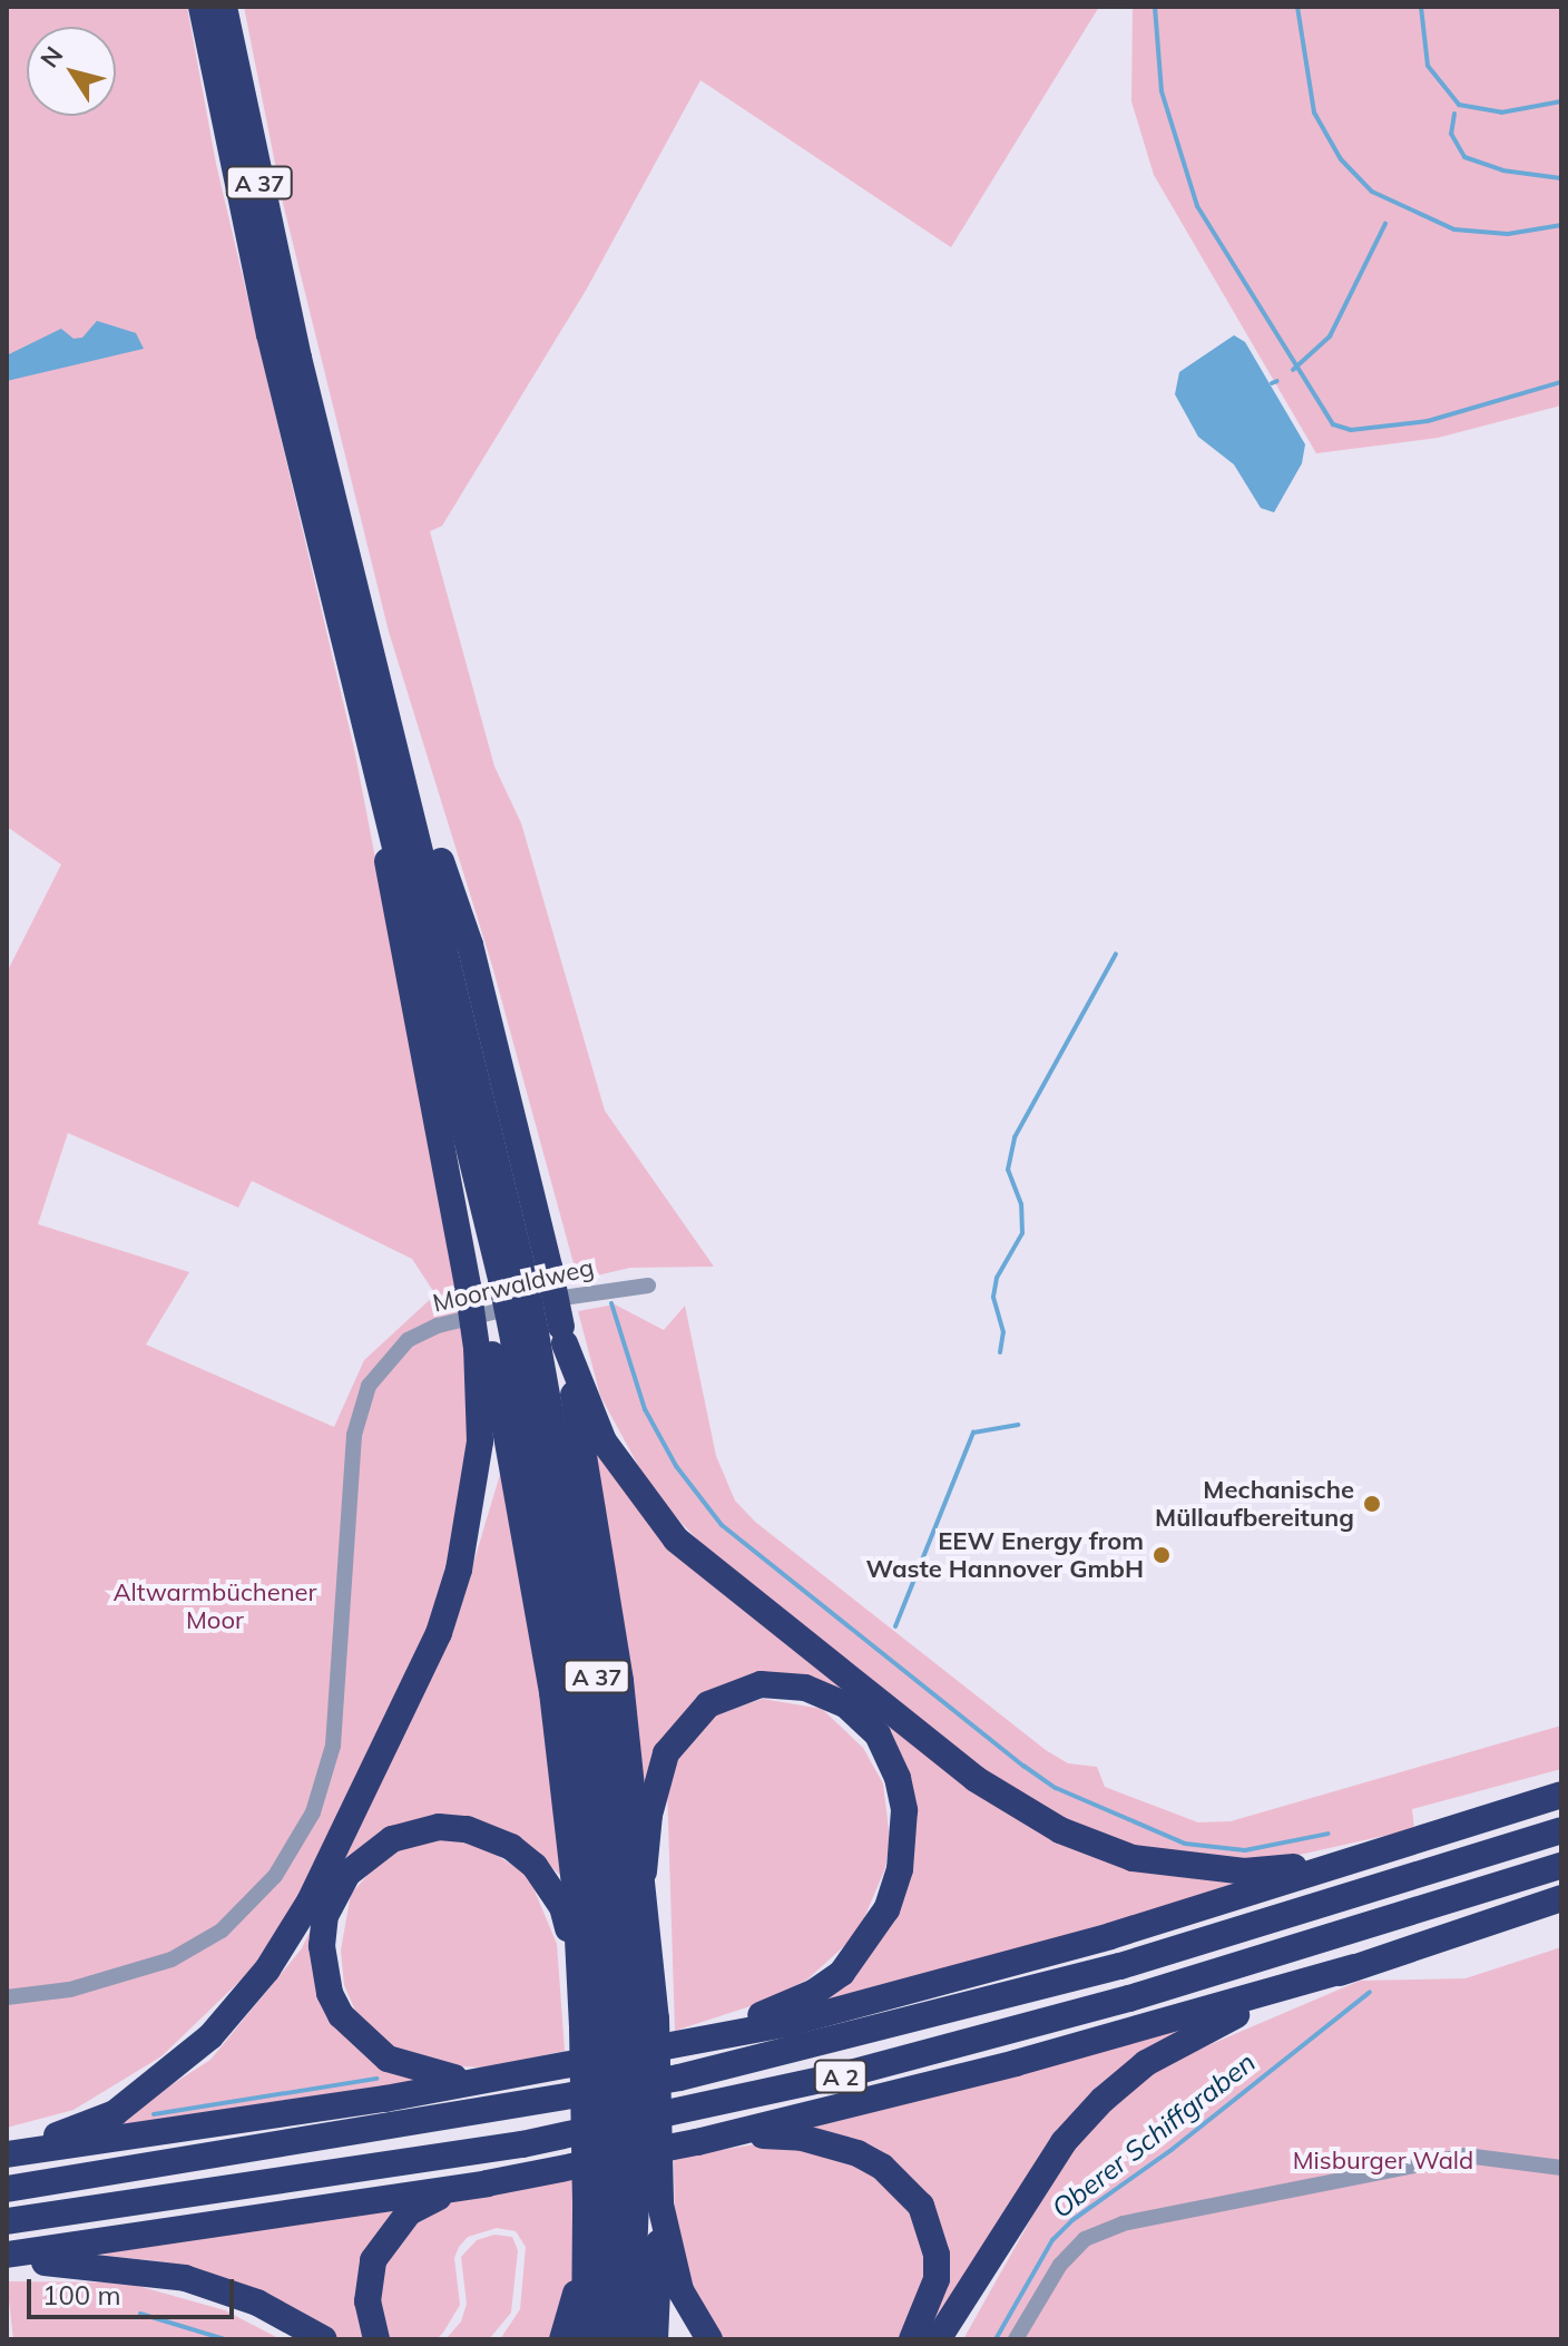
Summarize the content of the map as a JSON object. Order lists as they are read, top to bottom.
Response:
{
  "streets": {
    "highway": ["A 37", "A 2"],
    "street": ["Moorwaldweg"]
  },
  "water": ["Oberer Schiffgraben"],
  "parks": ["Altwarmbüchener Moor", "Misburger Wald"],
  "places": ["Mechanische Müllaufbereitung", "EEW Energy from Waste Hannover GmbH"],
  "scale_bar": "100 m",
  "north": "top left"
}
